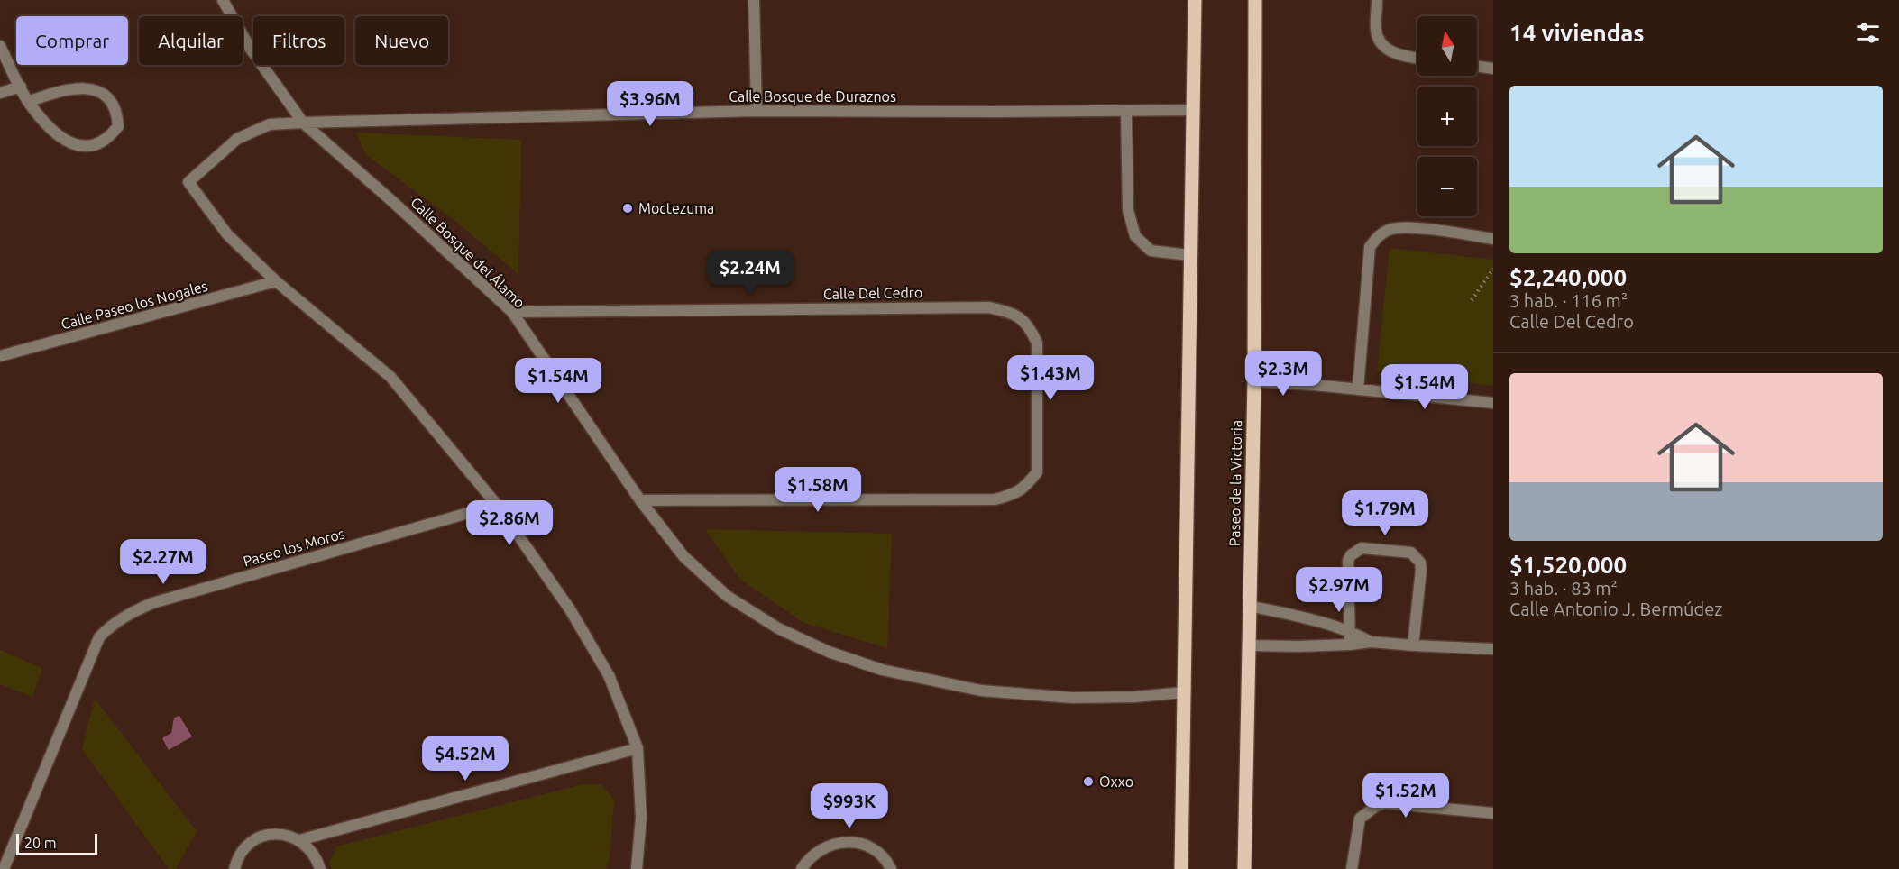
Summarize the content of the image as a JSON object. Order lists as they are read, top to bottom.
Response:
{
  "streets": {
    "main road": ["Paseo de la Victoria"],
    "street": [
      "Calle Bosque de Duraznos",
      "Calle Bosque del Álamo",
      "Calle Del Cedro",
      "Calle Paseo los Nogales",
      "Paseo los Moros"
    ]
  },
  "crossings": [
    ["Calle Bosque de Duraznos", "Calle Bosque del Álamo"],
    ["Calle Bosque de Duraznos", "Calle Paseo los Nogales"],
    ["Calle Bosque del Álamo", "Calle Del Cedro"]
  ],
  "places": ["Moctezuma", "Oxxo"],
  "scale_bar": "20 m",
  "north": "top",
  "page": {
    "heading": "14 viviendas",
    "map_buttons": ["+", "−"],
    "chip": [
      "Comprar",
      "Alquilar",
      "Filtros",
      "Nuevo"
    ],
    "list": [
      {
        "name": "$2,240,000",
        "note": "3 hab. · 116 m² · Calle Del Cedro"
      },
      {
        "name": "$1,520,000",
        "note": "3 hab. · 83 m² · Calle Antonio J. Bermúdez"
      }
    ],
    "price": [
      "$3.96M",
      "$2.24M",
      "$2.3M",
      "$1.43M",
      "$1.54M",
      "$1.54M",
      "$1.58M",
      "$1.79M",
      "$2.86M",
      "$2.27M",
      "$2.97M",
      "$4.52M",
      "$1.52M",
      "$993K"
    ],
    "scale": "20 m"
  }
}
